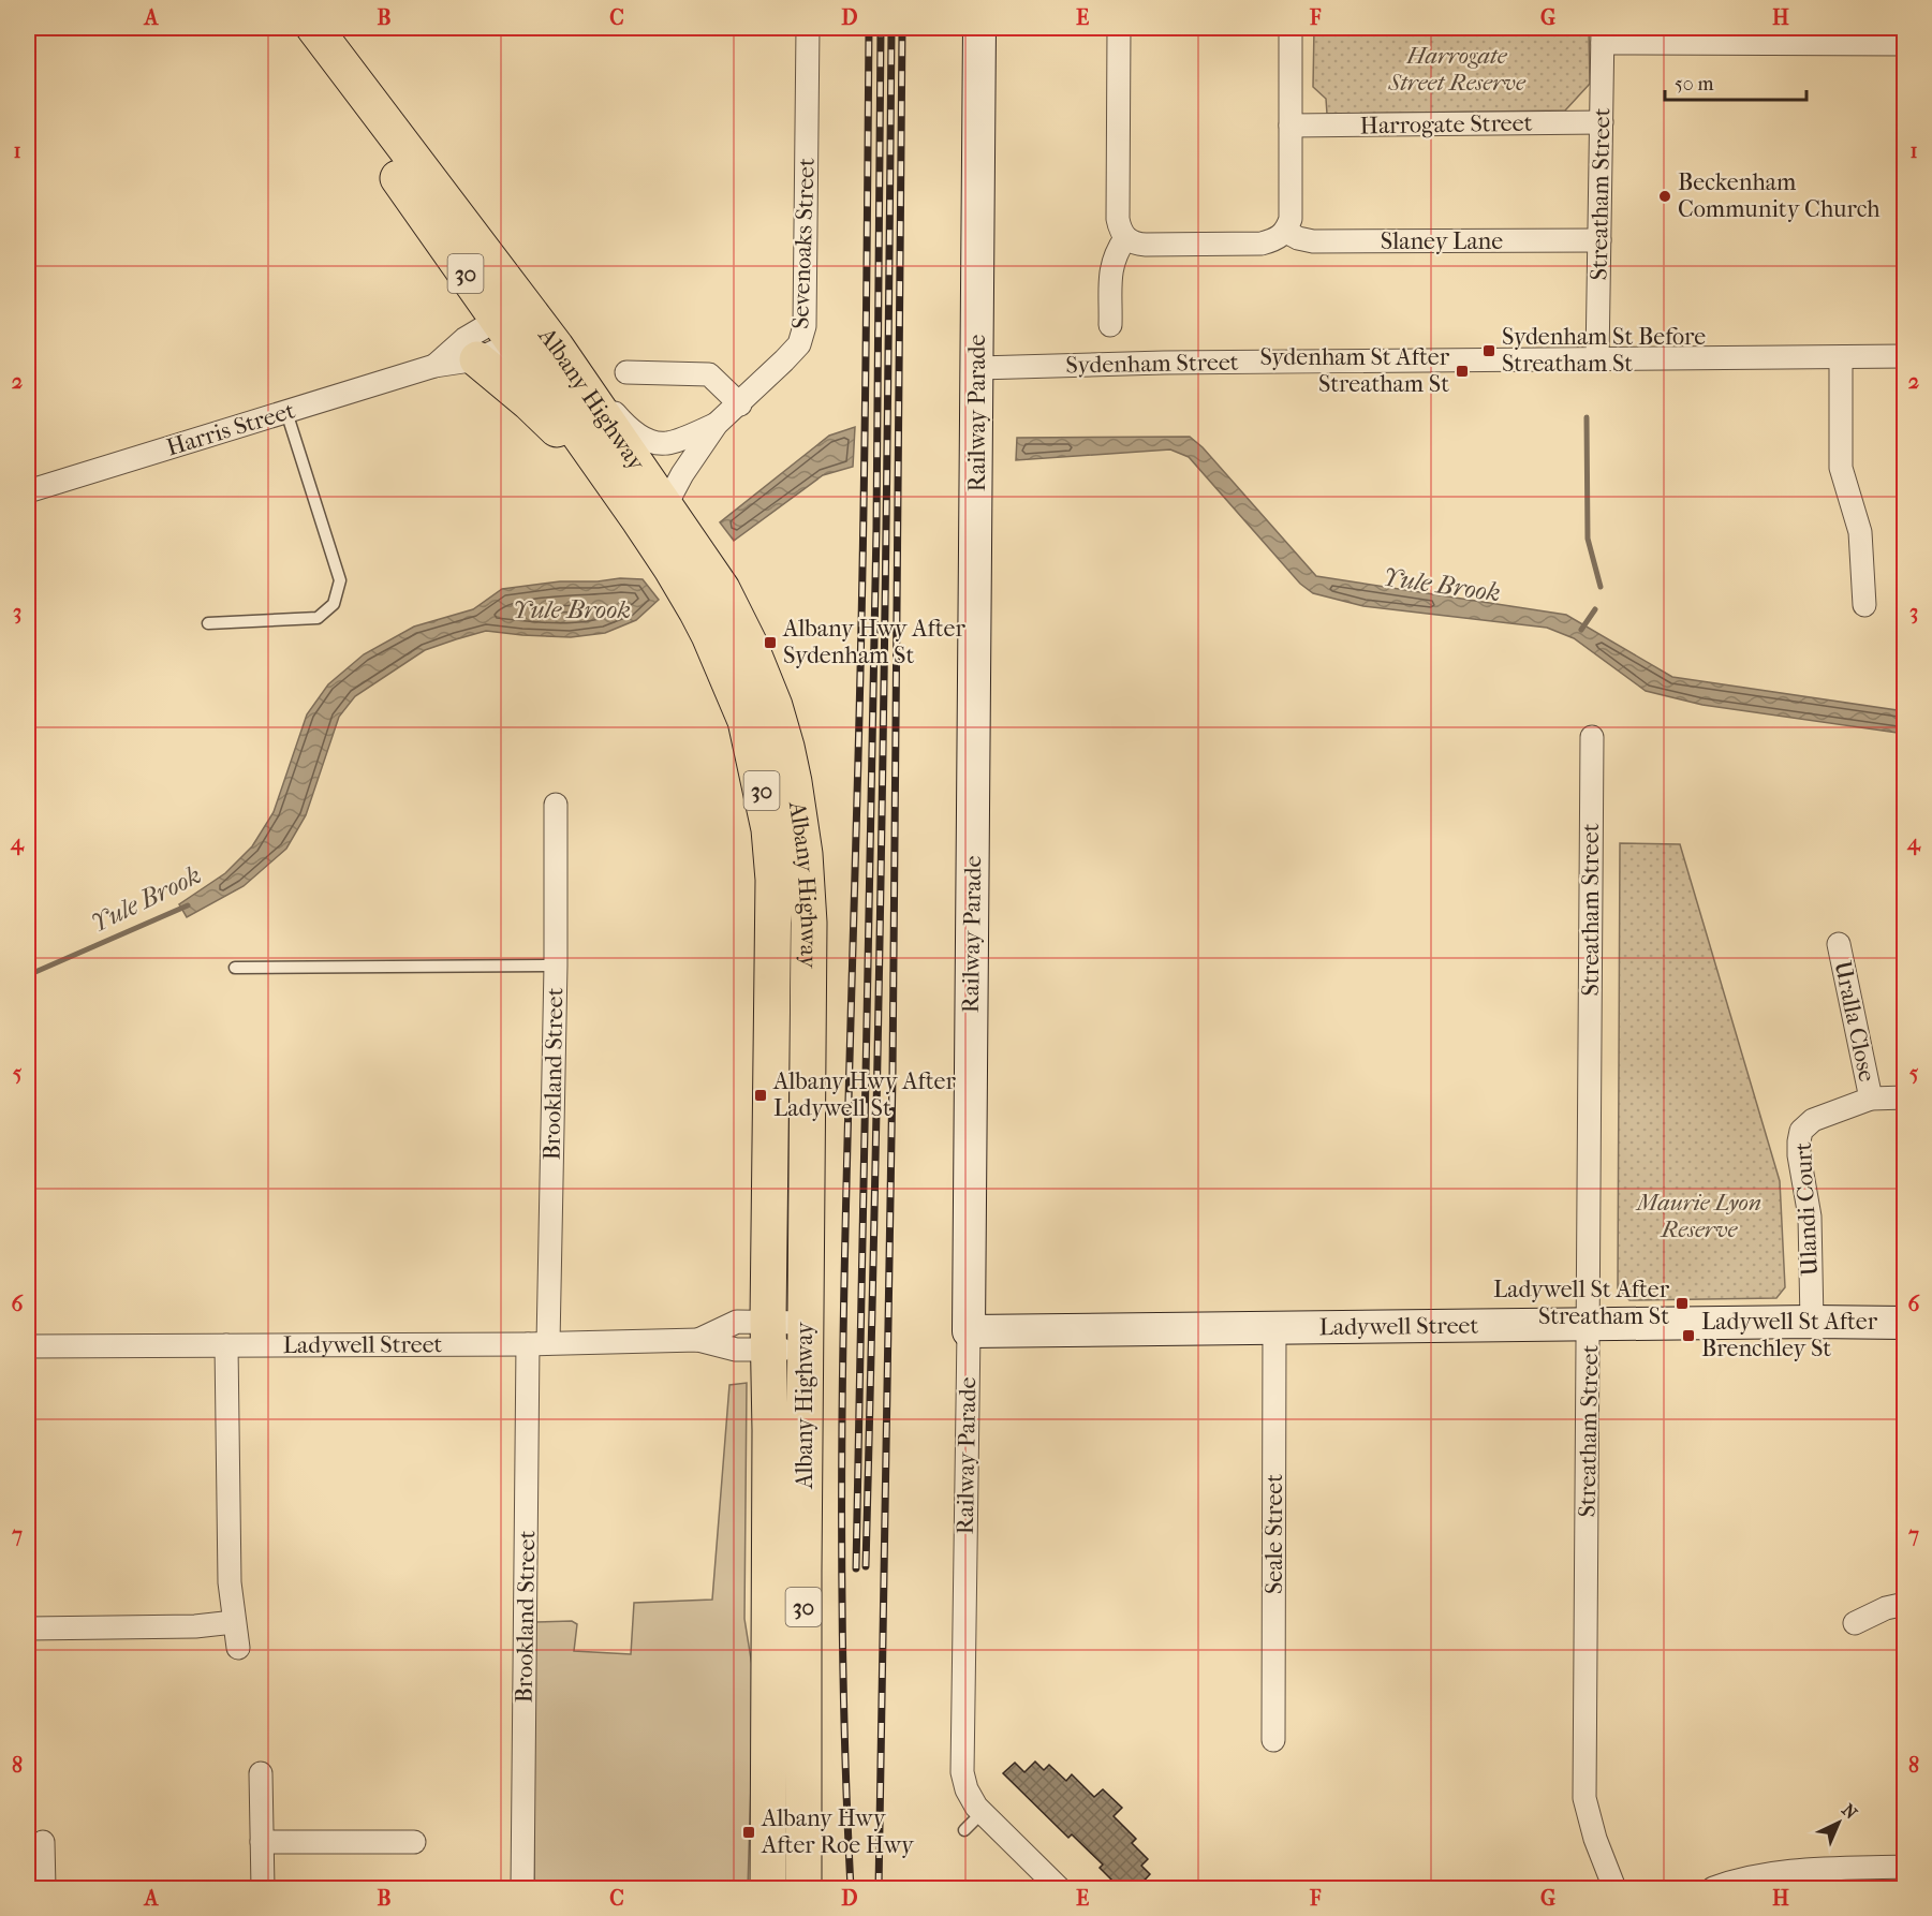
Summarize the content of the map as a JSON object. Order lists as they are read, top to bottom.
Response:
{
  "streets": {
    "highway": ["30", "Albany Highway"],
    "street": [
      "Harrogate Street",
      "Streatham Street",
      "Slaney Lane",
      "Sevenoaks Street",
      "Sydenham Street",
      "Railway Parade",
      "Harris Street",
      "Uralla Close",
      "Brookland Street",
      "Ulandi Court",
      "Ladywell Street",
      "Seale Street"
    ]
  },
  "crossings": [
    ["Harrogate Street", "Streatham Street"],
    ["Streatham Street", "Slaney Lane"],
    ["Streatham Street", "Sydenham Street"],
    ["Streatham Street", "Ladywell Street"],
    ["Sevenoaks Street", "Albany Highway"],
    ["Sevenoaks Street", "Harris Street"],
    ["Sydenham Street", "Railway Parade"],
    ["Albany Highway", "Harris Street"],
    ["Albany Highway", "Ladywell Street"],
    ["Railway Parade", "Ladywell Street"],
    ["Uralla Close", "Ulandi Court"],
    ["Brookland Street", "Ladywell Street"],
    ["Ulandi Court", "Ladywell Street"],
    ["Ladywell Street", "Seale Street"]
  ],
  "water": ["Yule Brook"],
  "parks": ["Harrogate Street Reserve", "Maurie Lyon Reserve"],
  "places": {
    "other": ["Beckenham Community Church"],
    "transit": [
      "Sydenham St Before Streatham St",
      "Sydenham St After Streatham St",
      "Albany Hwy After Sydenham St",
      "Albany Hwy After Ladywell St",
      "Ladywell St After Streatham St",
      "Ladywell St After Brenchley St",
      "Albany Hwy After Roe Hwy"
    ]
  },
  "scale_bar": "50 m",
  "north": "top right",
  "grid": {
    "columns": [
      "A",
      "B",
      "C",
      "D",
      "E",
      "F",
      "G",
      "H"
    ],
    "rows": [
      "1",
      "2",
      "3",
      "4",
      "5",
      "6",
      "7",
      "8"
    ]
  }
}
